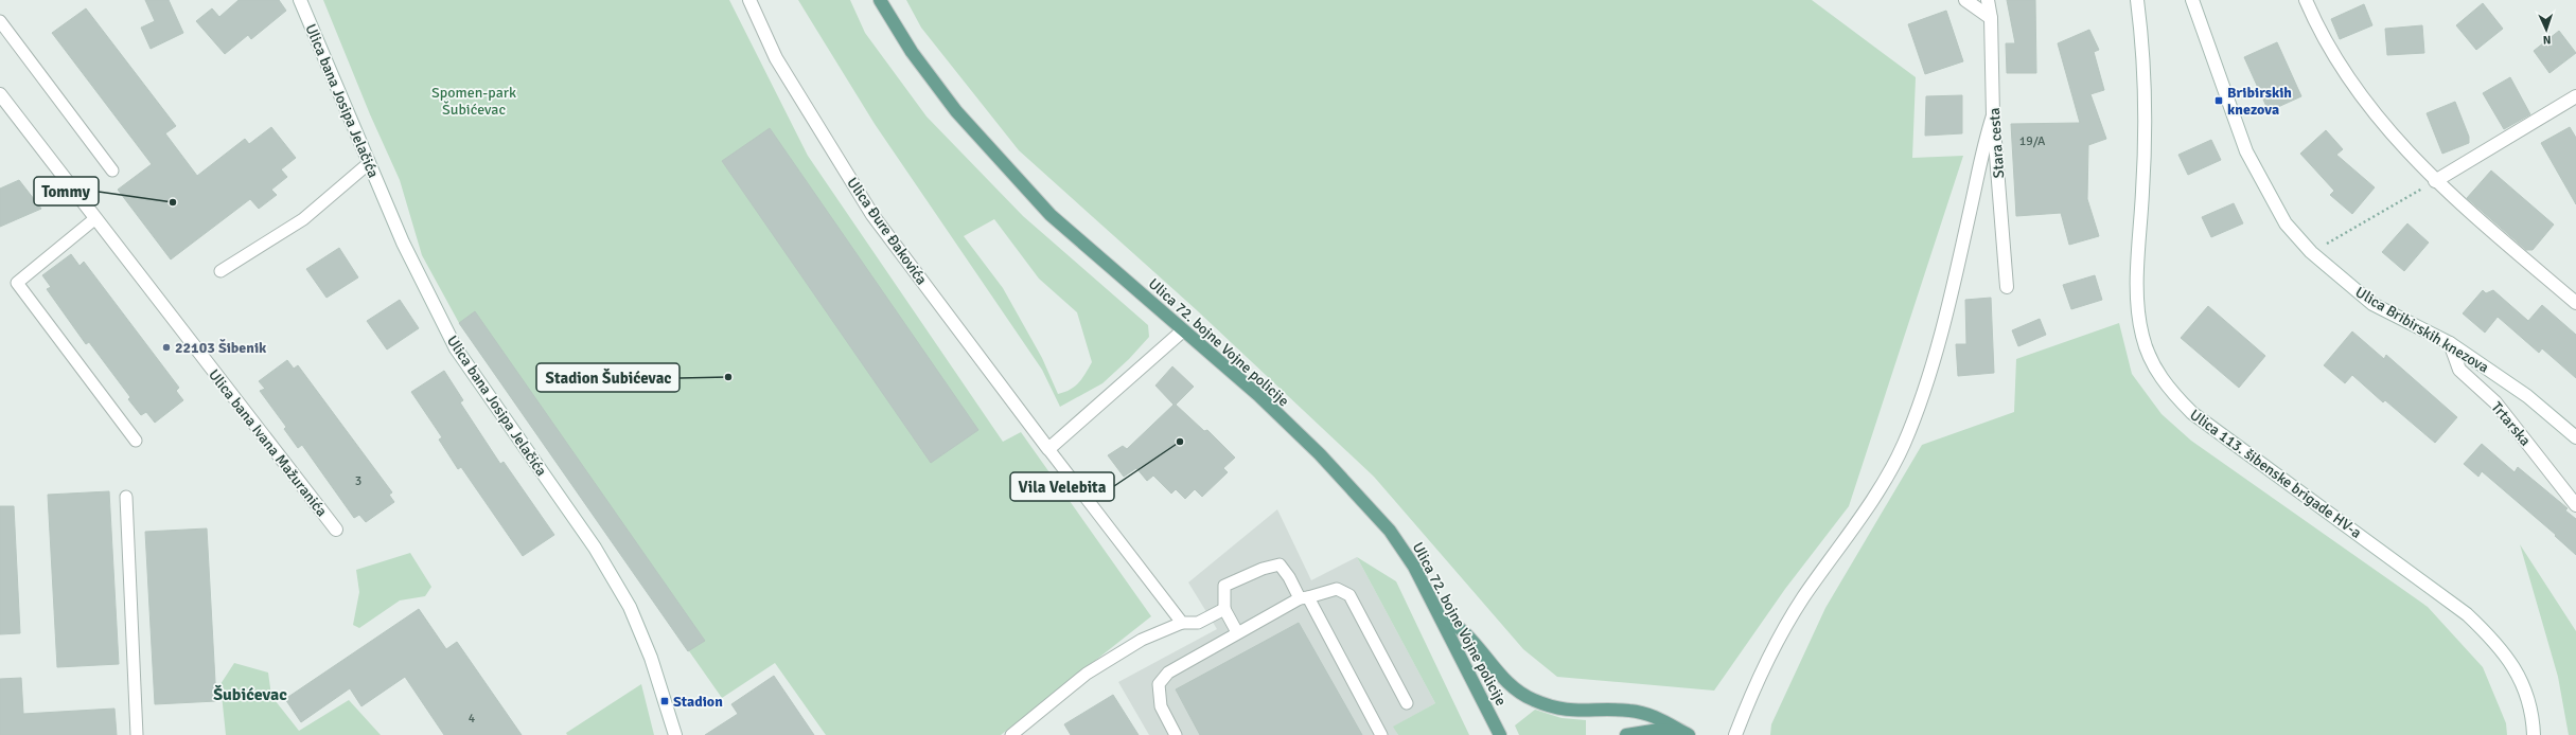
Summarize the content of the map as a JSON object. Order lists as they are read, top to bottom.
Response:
{
  "streets": {
    "main road": ["Ulica 72. bojne Vojne policije"],
    "street": [
      "Ulica bana Josipa Jelačića",
      "Stara cesta",
      "Ulica Đure Đakovića",
      "Ulica Bribirskih knezova",
      "Trtarska",
      "Ulica bana Ivana Mažuranića",
      "Ulica 113. šibenske brigade HV-a"
    ]
  },
  "crossings": [
    ["Ulica Bribirskih knezova", "Trtarska"]
  ],
  "districts": ["Šubićevac"],
  "parks": ["Spomen-park Šubićevac"],
  "places": {
    "transit": ["Bribirskih knezova", "Stadion"],
    "other": [
      "Tommy",
      "22103 Šibenik",
      "Stadion Šubićevac",
      "Vila Velebita"
    ]
  },
  "house_numbers": ["19/A", "3", "4"],
  "north": "bottom"
}
